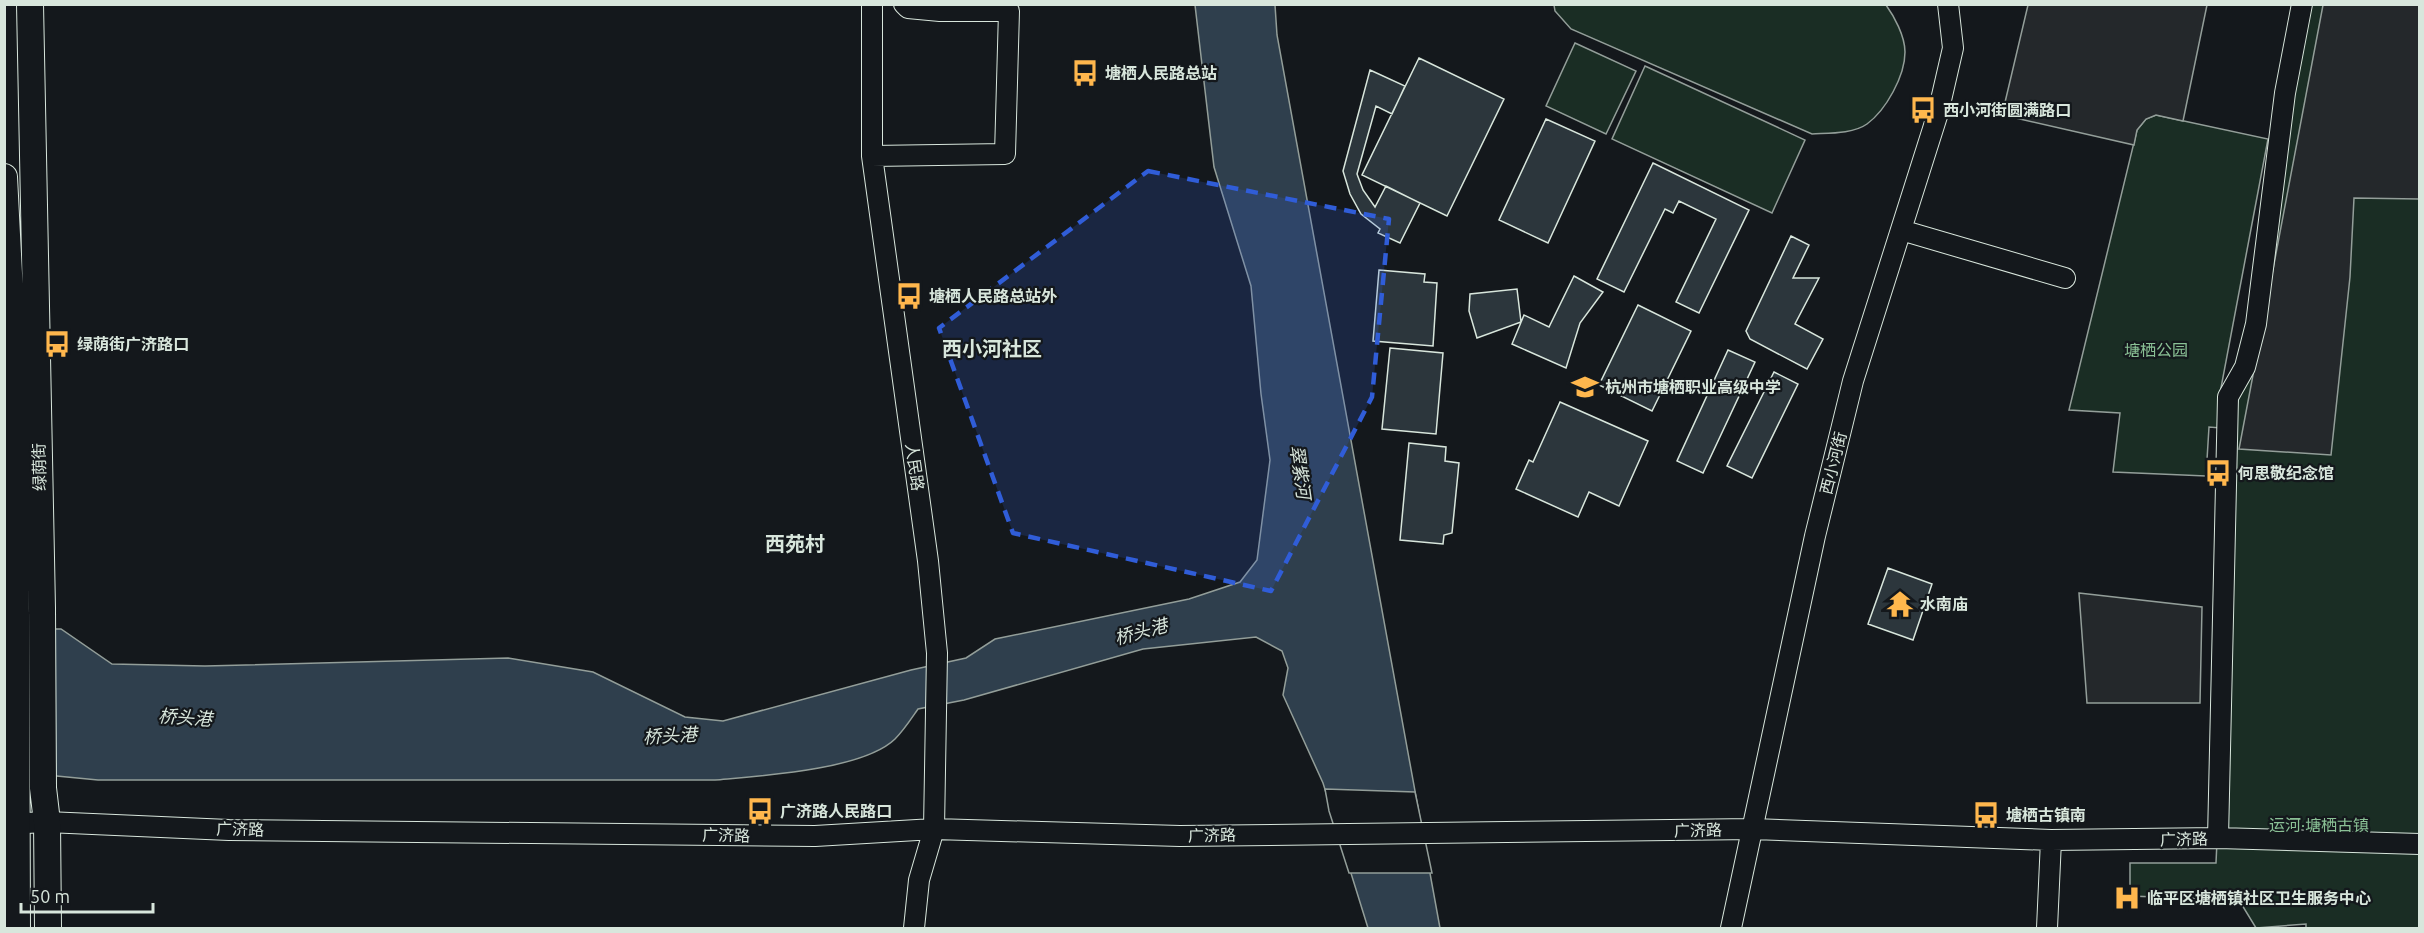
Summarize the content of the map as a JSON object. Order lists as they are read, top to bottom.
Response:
{
  "streets": {
    "main road": ["绿荫街"],
    "street": ["西小河街", "人民路", "广济路"]
  },
  "crossings": [
    ["西小河街", "广济路"],
    ["绿荫街", "广济路"],
    ["人民路", "广济路"]
  ],
  "districts": ["西小河社区", "西苑村"],
  "water": ["翠紫河", "桥头港"],
  "parks": ["塘栖公园", "运河·塘栖古镇"],
  "places": {
    "bus stop": [
      "塘栖人民路总站",
      "西小河街圆满路口",
      "塘栖人民路总站外",
      "绿荫街广济路口",
      "何思敬纪念馆",
      "广济路人民路口",
      "塘栖古镇南"
    ],
    "school or university": ["杭州市塘栖职业高级中学"],
    "temple": ["水南庙"],
    "hospital": ["临平区塘栖镇社区卫生服务中心"]
  },
  "scale_bar": "50 m"
}
